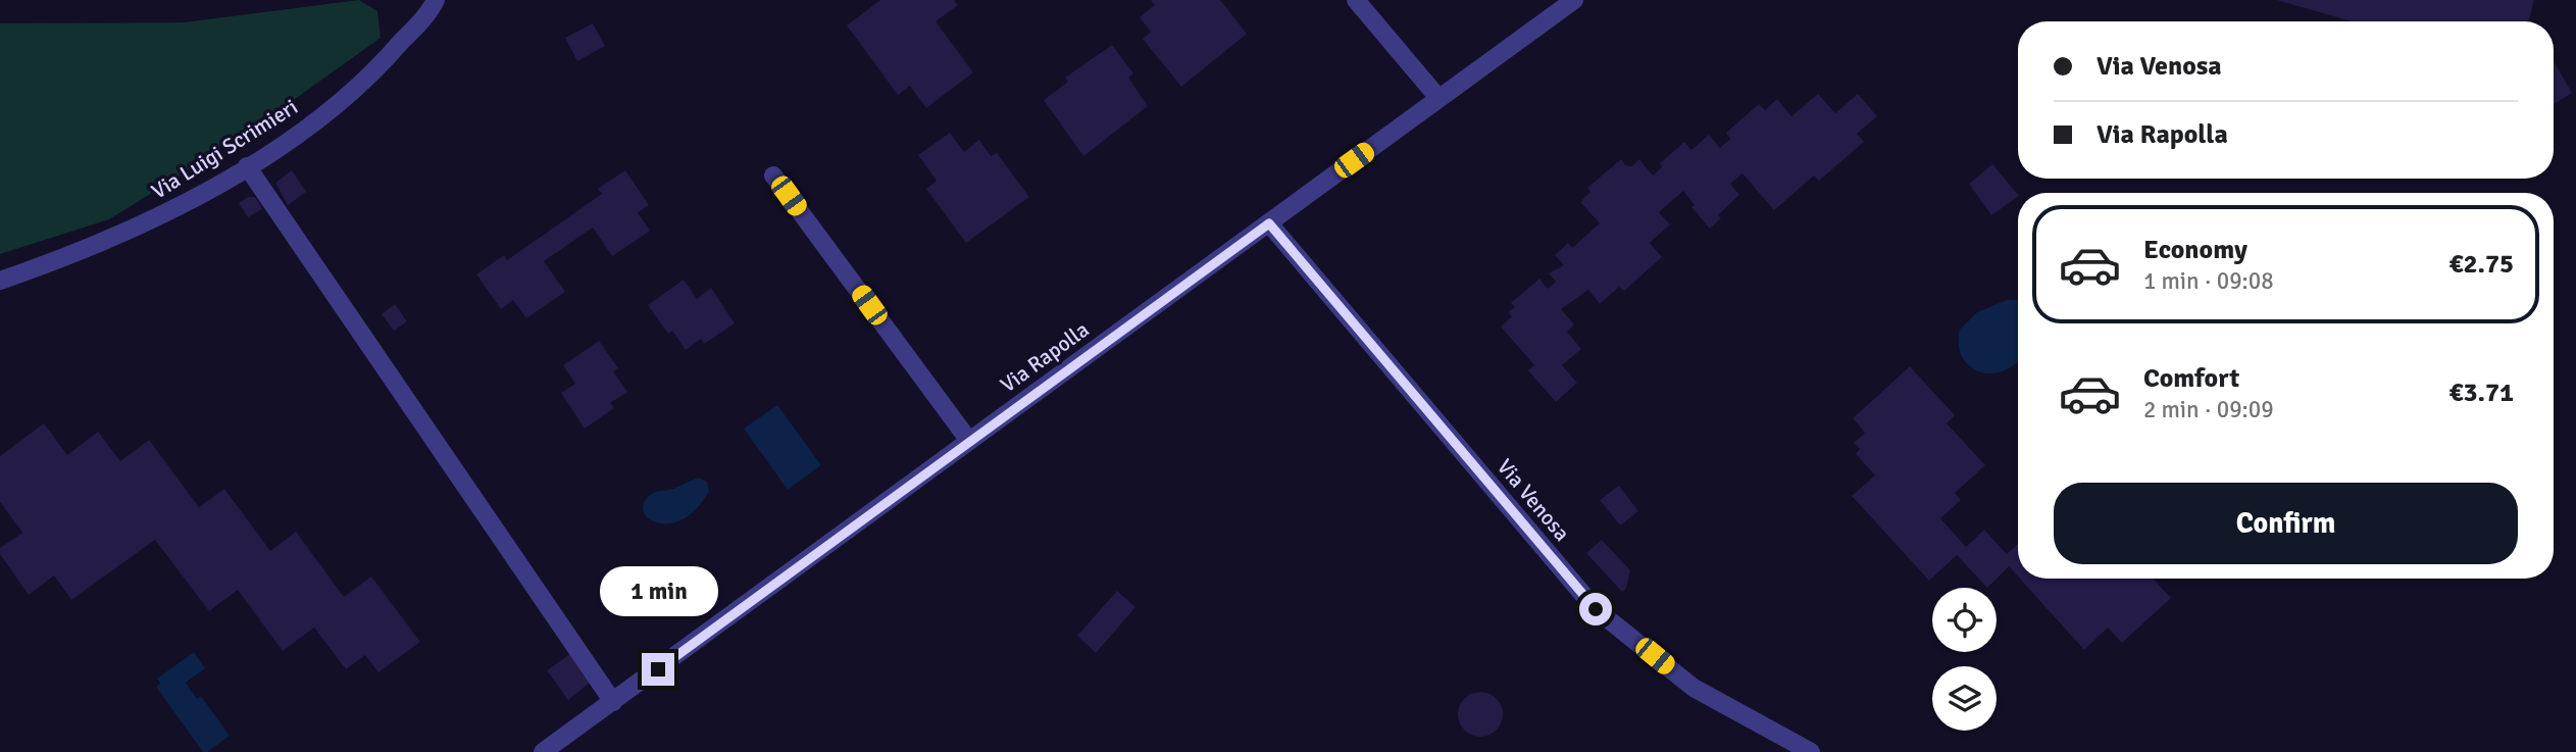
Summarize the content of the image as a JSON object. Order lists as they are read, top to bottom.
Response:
{
  "streets": {
    "street": ["Via Luigi Scrimieri", "Via Rapolla", "Via Venosa"]
  },
  "crossings": [
    ["Via Rapolla", "Via Venosa"]
  ],
  "page": {
    "banner": ["Via Venosa", "Via Rapolla"],
    "list": [
      {
        "name": "Economy",
        "note": "1 min · 09:08",
        "value": "€2.75"
      },
      {
        "name": "Comfort",
        "note": "2 min · 09:09",
        "value": "€3.71"
      }
    ],
    "buttons": "Confirm",
    "bubble": "1 min"
  }
}
